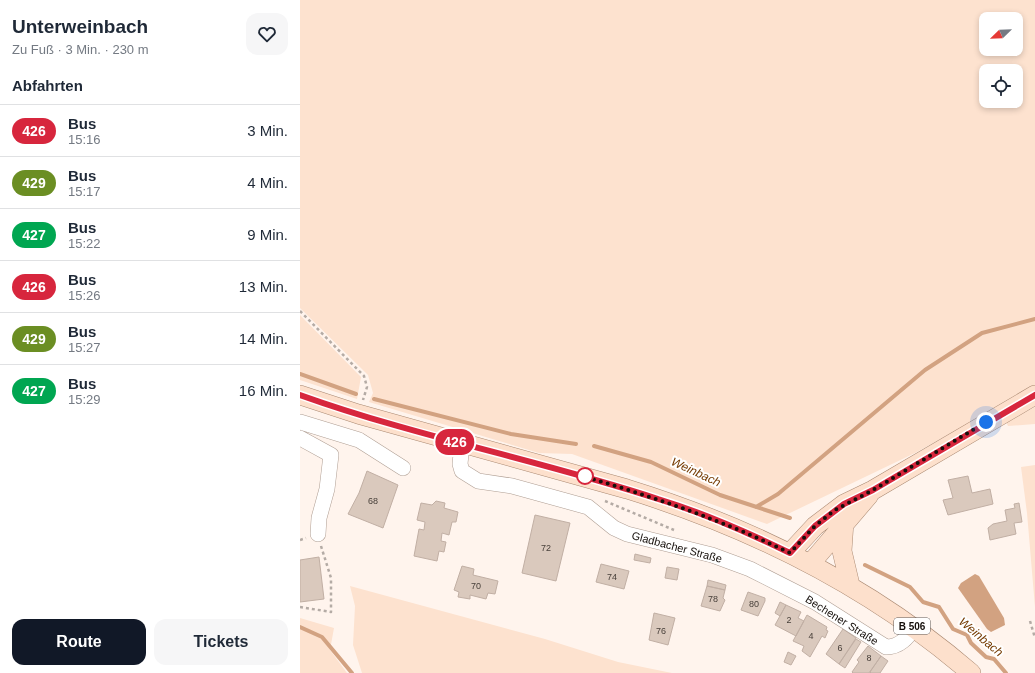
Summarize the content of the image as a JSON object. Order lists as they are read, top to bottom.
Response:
{
  "streets": {
    "main road": ["B 506"],
    "lane": ["Gladbacher Straße", "Bechener Straße"]
  },
  "crossings": [
    ["Gladbacher Straße", "Bechener Straße"],
    ["Gladbacher Straße", "B 506"],
    ["Bechener Straße", "B 506"]
  ],
  "water": ["Weinbach"],
  "lines": ["bus line 426"],
  "house_numbers": [
    "68",
    "72",
    "74",
    "70",
    "78",
    "80",
    "2",
    "76",
    "4",
    "6",
    "8"
  ],
  "north": "bottom left",
  "page": {
    "heading": [
      ["Unterweinbach", "Zu Fuß · 3 Min. · 230 m"],
      "Abfahrten"
    ],
    "on_map": "426",
    "list": [
      {
        "mark": "426",
        "name": "Bus",
        "note": "15:16",
        "value": "3 Min."
      },
      {
        "mark": "429",
        "name": "Bus",
        "note": "15:17",
        "value": "4 Min."
      },
      {
        "mark": "427",
        "name": "Bus",
        "note": "15:22",
        "value": "9 Min."
      },
      {
        "mark": "426",
        "name": "Bus",
        "note": "15:26",
        "value": "13 Min."
      },
      {
        "mark": "429",
        "name": "Bus",
        "note": "15:27",
        "value": "14 Min."
      },
      {
        "mark": "427",
        "name": "Bus",
        "note": "15:29",
        "value": "16 Min."
      }
    ],
    "buttons": ["Route", "Tickets"]
  }
}
